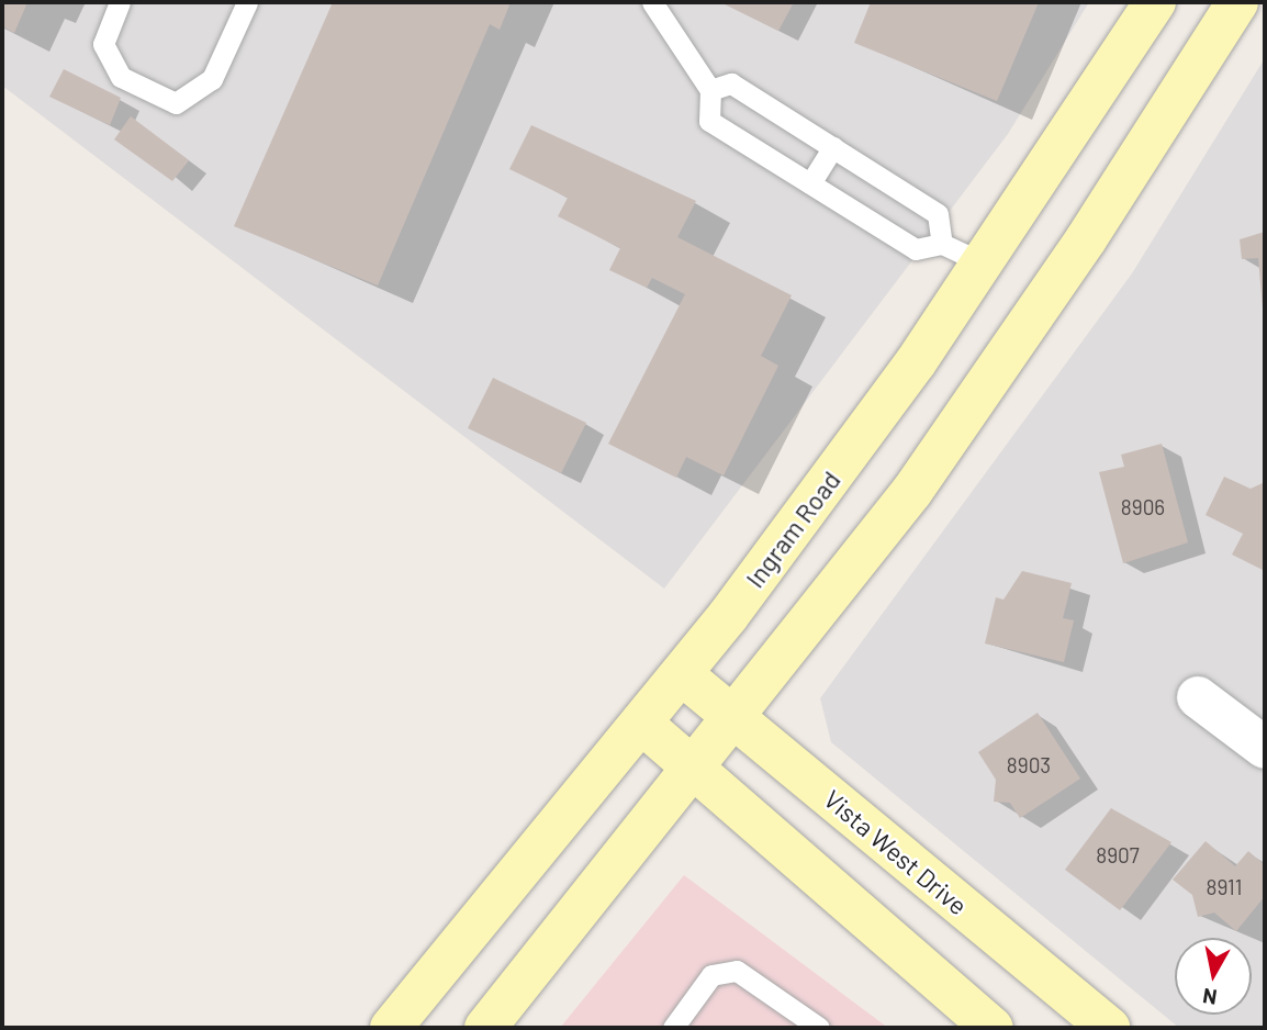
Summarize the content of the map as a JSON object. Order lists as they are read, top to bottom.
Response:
{
  "streets": {
    "main road": ["Ingram Road", "Vista West Drive"]
  },
  "crossings": [
    ["Ingram Road", "Vista West Drive"]
  ],
  "house_numbers": [
    "8906",
    "8903",
    "8907",
    "8911"
  ],
  "north": "bottom"
}
